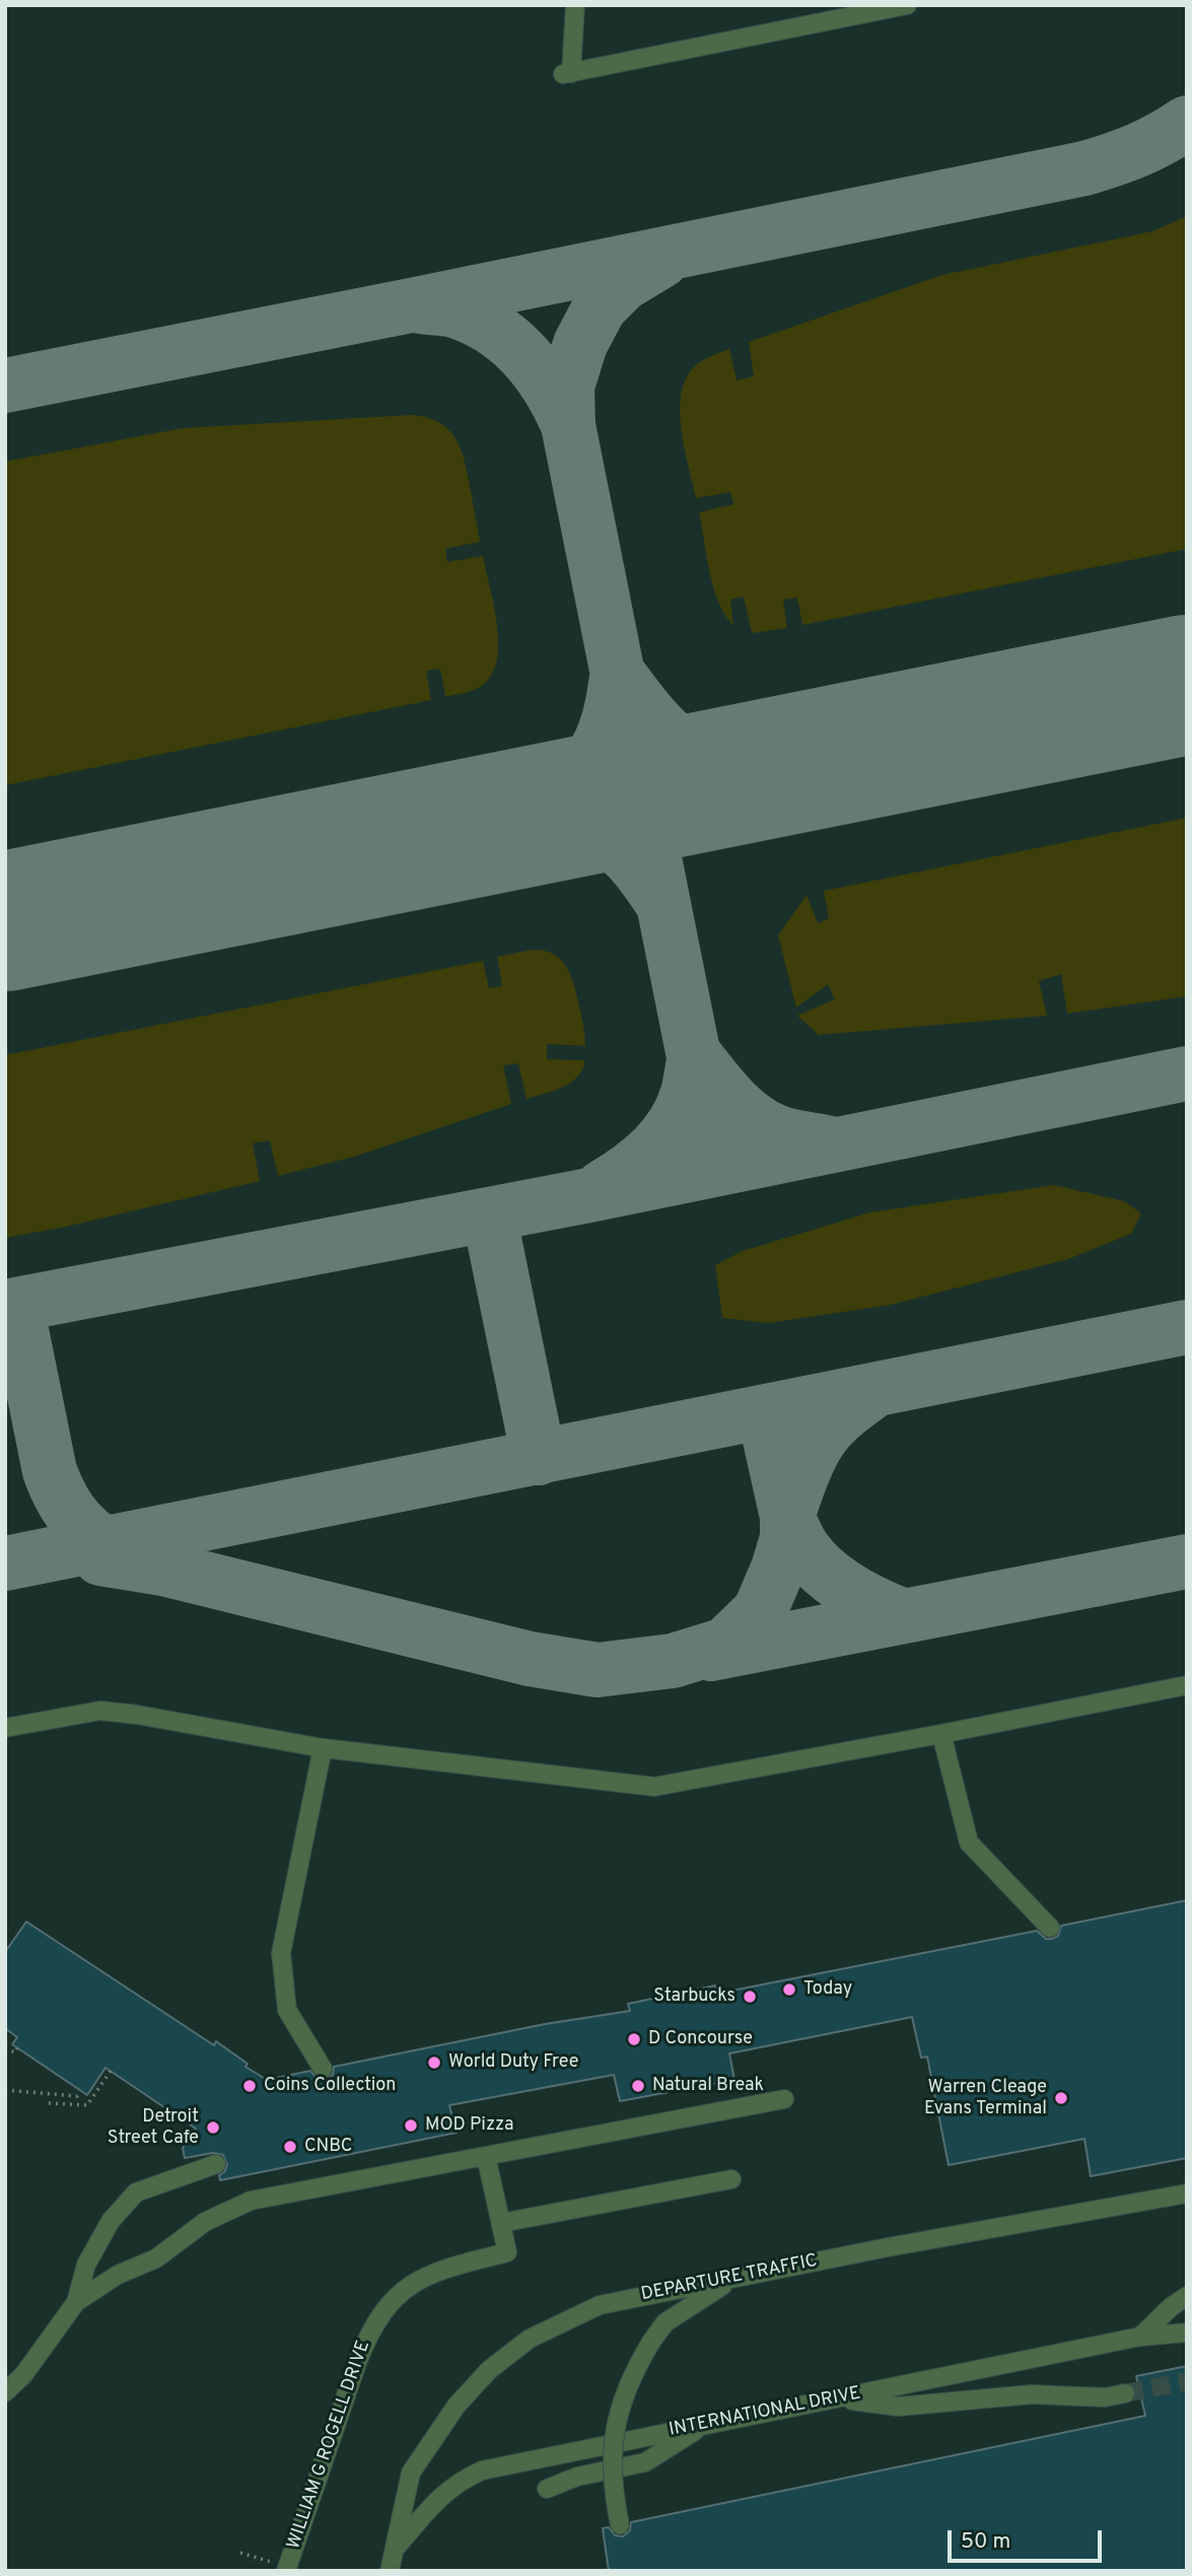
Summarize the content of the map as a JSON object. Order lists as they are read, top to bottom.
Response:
{
  "streets": {
    "street": ["DEPARTURE TRAFFIC", "INTERNATIONAL DRIVE", "WILLIAM G ROGELL DRIVE"]
  },
  "crossings": [
    ["DEPARTURE TRAFFIC", "INTERNATIONAL DRIVE"]
  ],
  "places": [
    "Today",
    "Starbucks",
    "D Concourse",
    "World Duty Free",
    "Coins Collection",
    "Natural Break",
    "Warren Cleage Evans Terminal",
    "MOD Pizza",
    "Detroit Street Cafe",
    "CNBC"
  ],
  "scale_bar": "50 m"
}
